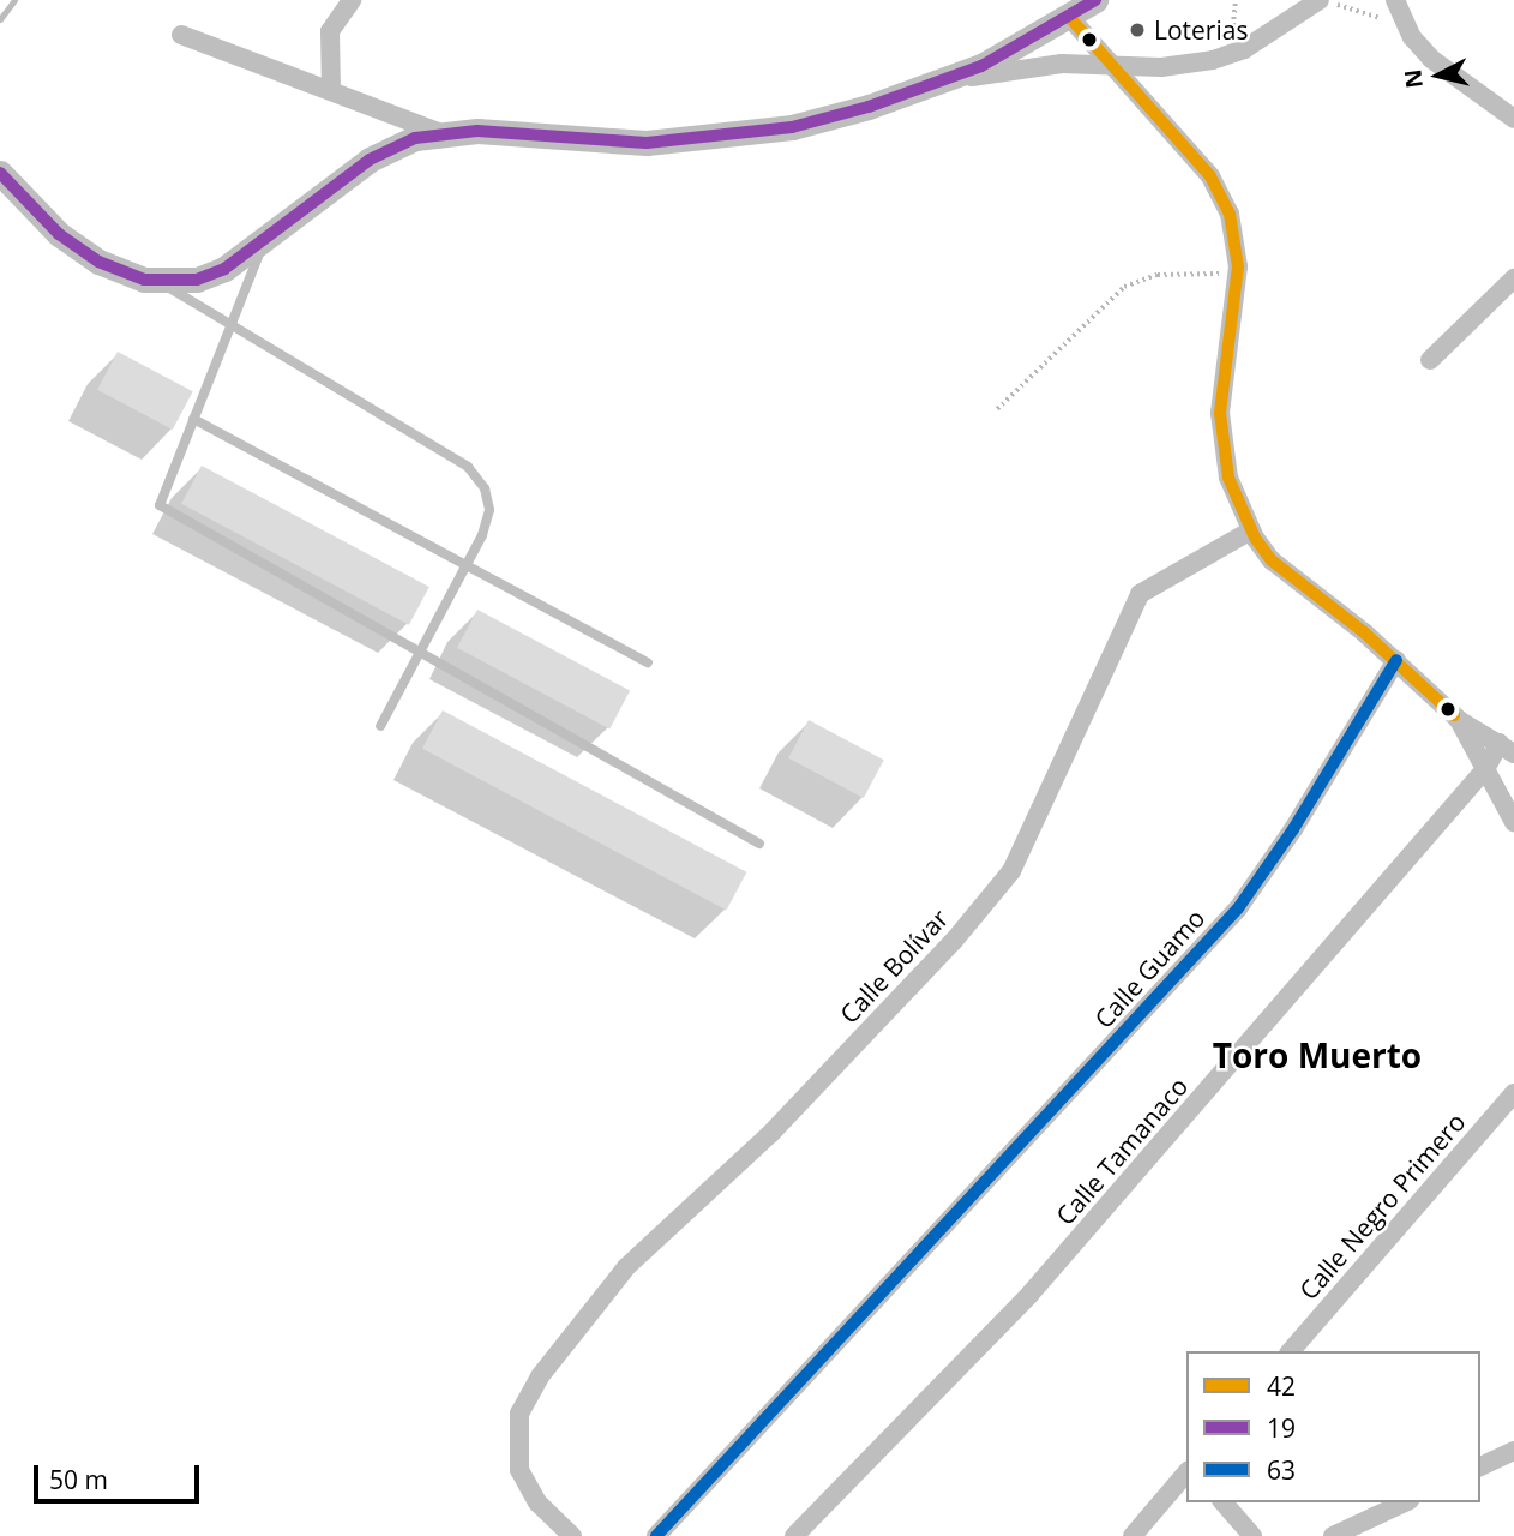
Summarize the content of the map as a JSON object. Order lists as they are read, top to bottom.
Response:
{
  "streets": {
    "street": [
      "Calle Bolívar",
      "Calle Guamo",
      "Calle Tamanaco",
      "Calle Negro Primero"
    ]
  },
  "districts": ["Toro Muerto"],
  "places": ["Loterias"],
  "lines": ["transit line 19", "transit line 42", "transit line 63"],
  "legend": ["42", "19", "63"],
  "scale_bar": "50 m",
  "north": "left"
}
